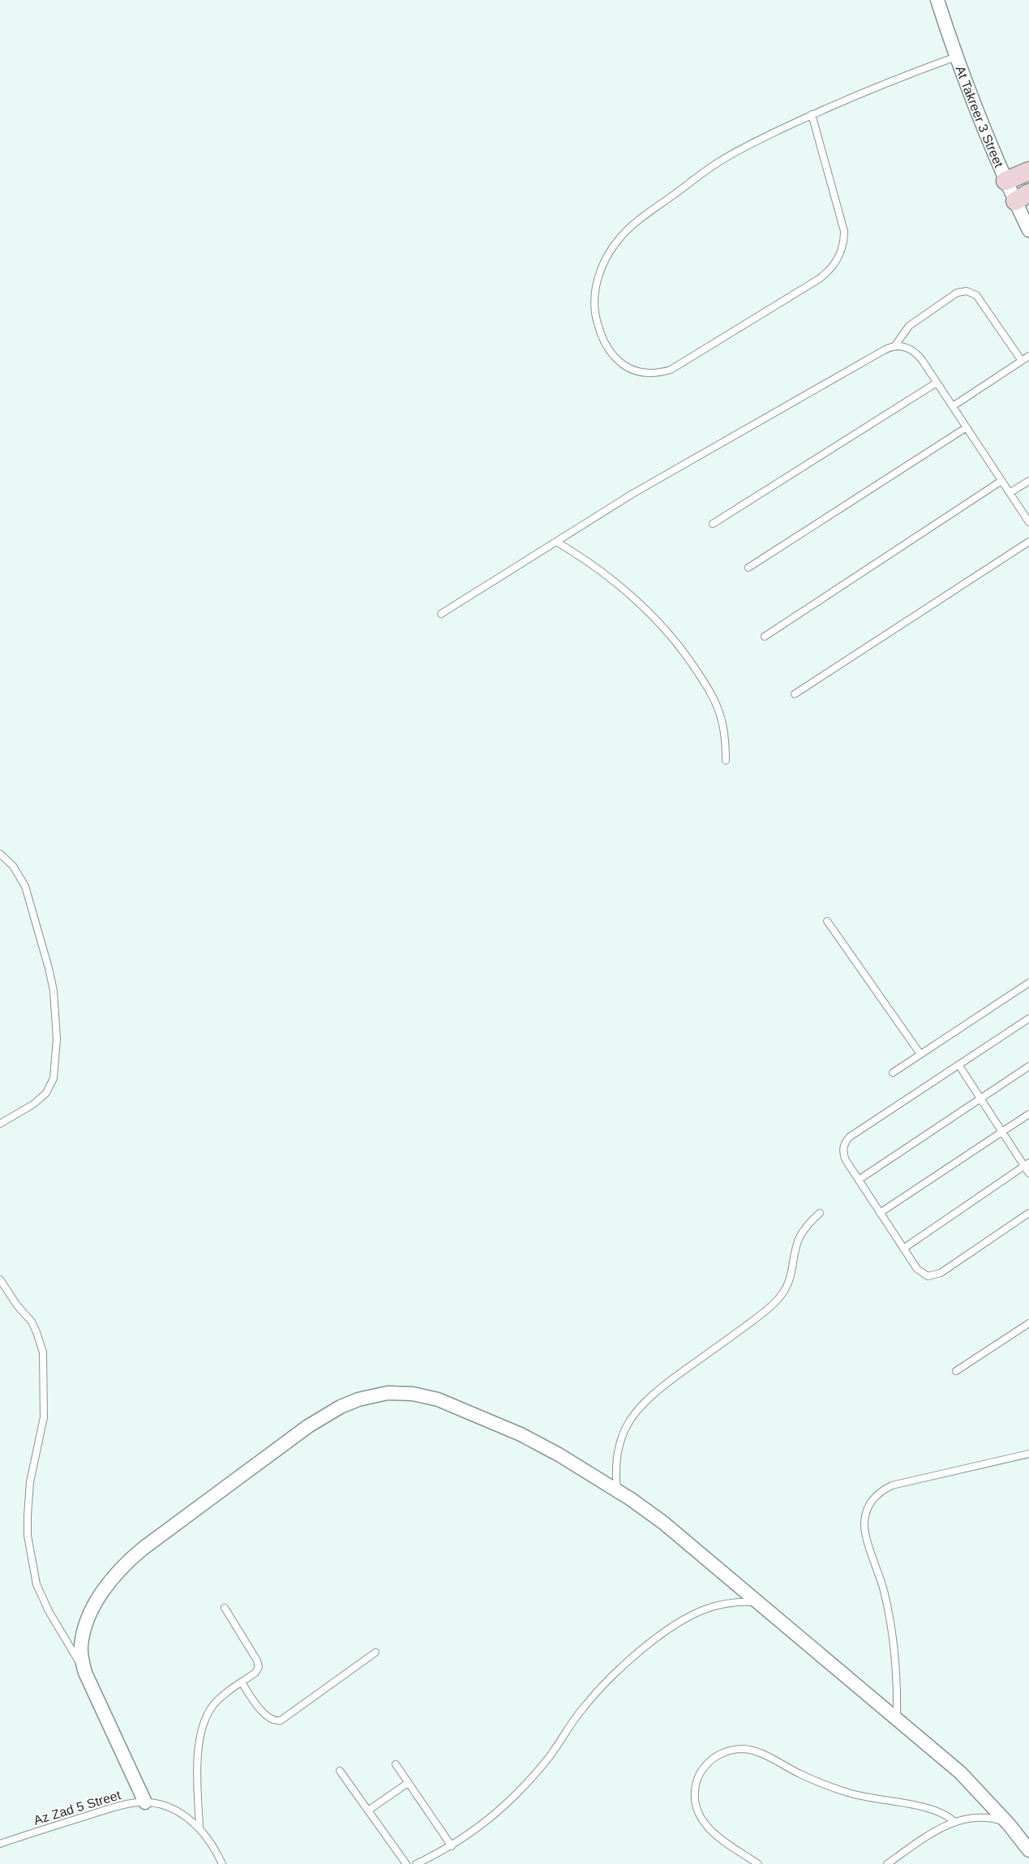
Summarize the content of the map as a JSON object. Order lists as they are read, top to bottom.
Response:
{
  "streets": {
    "street": ["At Takreer 3 Street"],
    "lane": ["Az Zad 5 Street"]
  }
}
